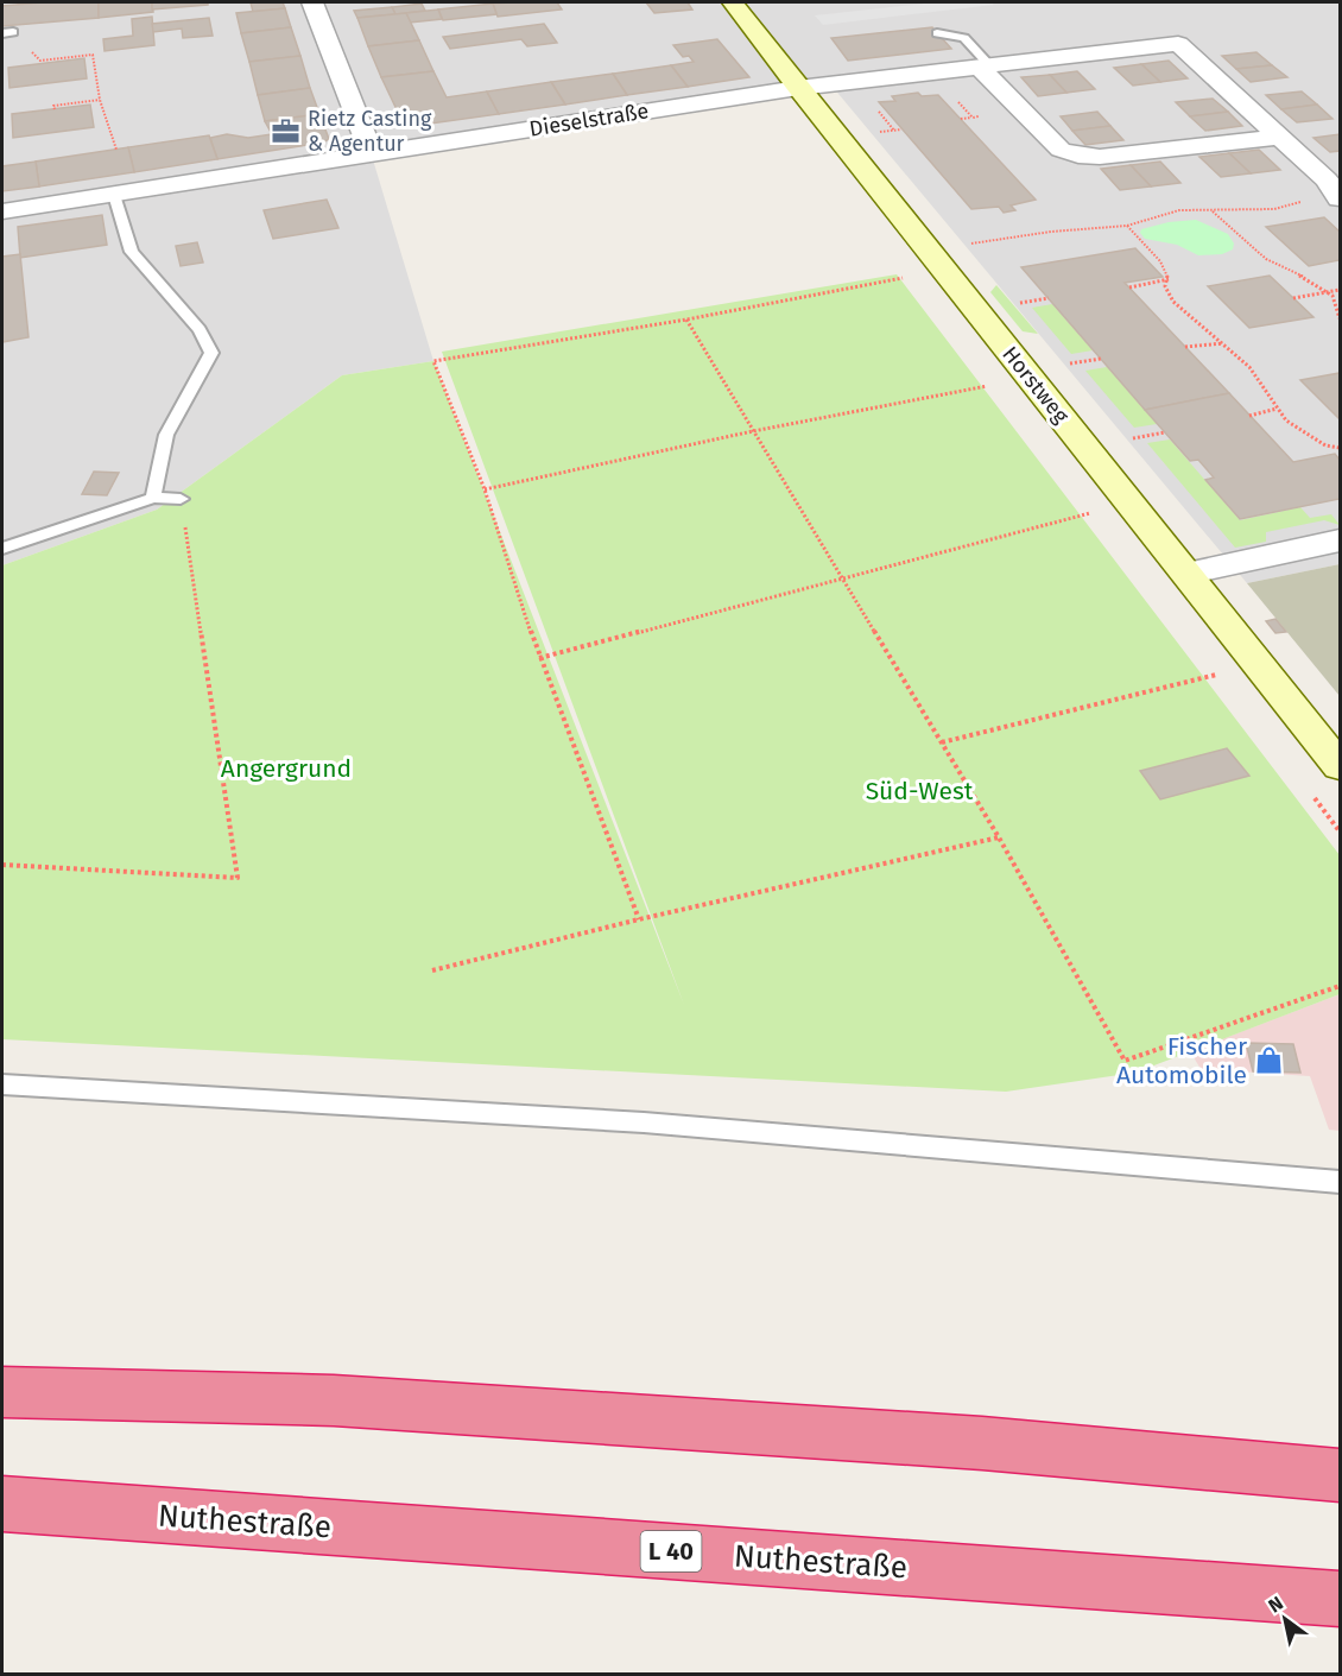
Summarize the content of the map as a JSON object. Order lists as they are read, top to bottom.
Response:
{
  "streets": {
    "highway": ["Nuthestraße", "L 40"],
    "street": ["Dieselstraße", "Horstweg"]
  },
  "crossings": [
    ["Dieselstraße", "Horstweg"]
  ],
  "parks": ["Angergrund", "Süd-West"],
  "places": {
    "office": ["Rietz Casting & Agentur"],
    "shop": ["Fischer Automobile"]
  },
  "north": "top left"
}
